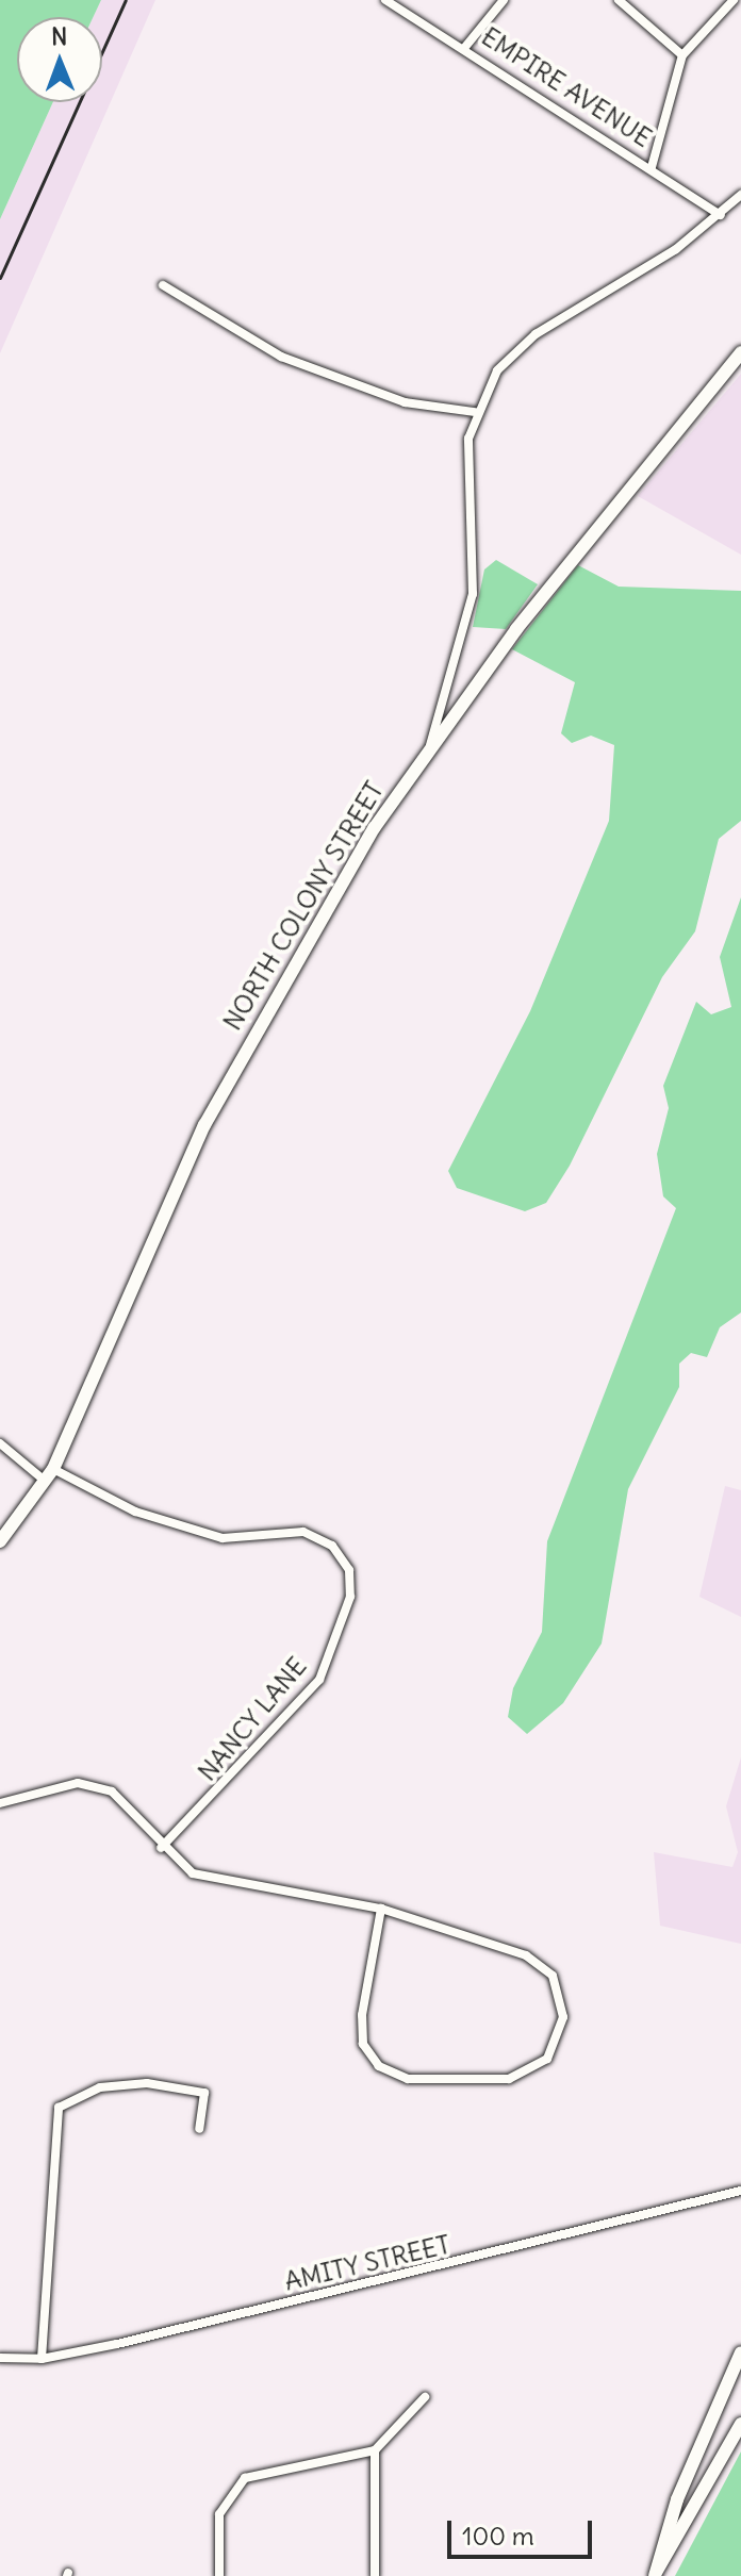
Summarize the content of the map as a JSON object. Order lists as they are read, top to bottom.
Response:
{
  "streets": {
    "main road": ["NORTH COLONY STREET"],
    "street": ["EMPIRE AVENUE", "NANCY LANE", "AMITY STREET"]
  },
  "crossings": [
    ["NORTH COLONY STREET", "NANCY LANE"]
  ],
  "scale_bar": "100 m",
  "north": "top"
}
